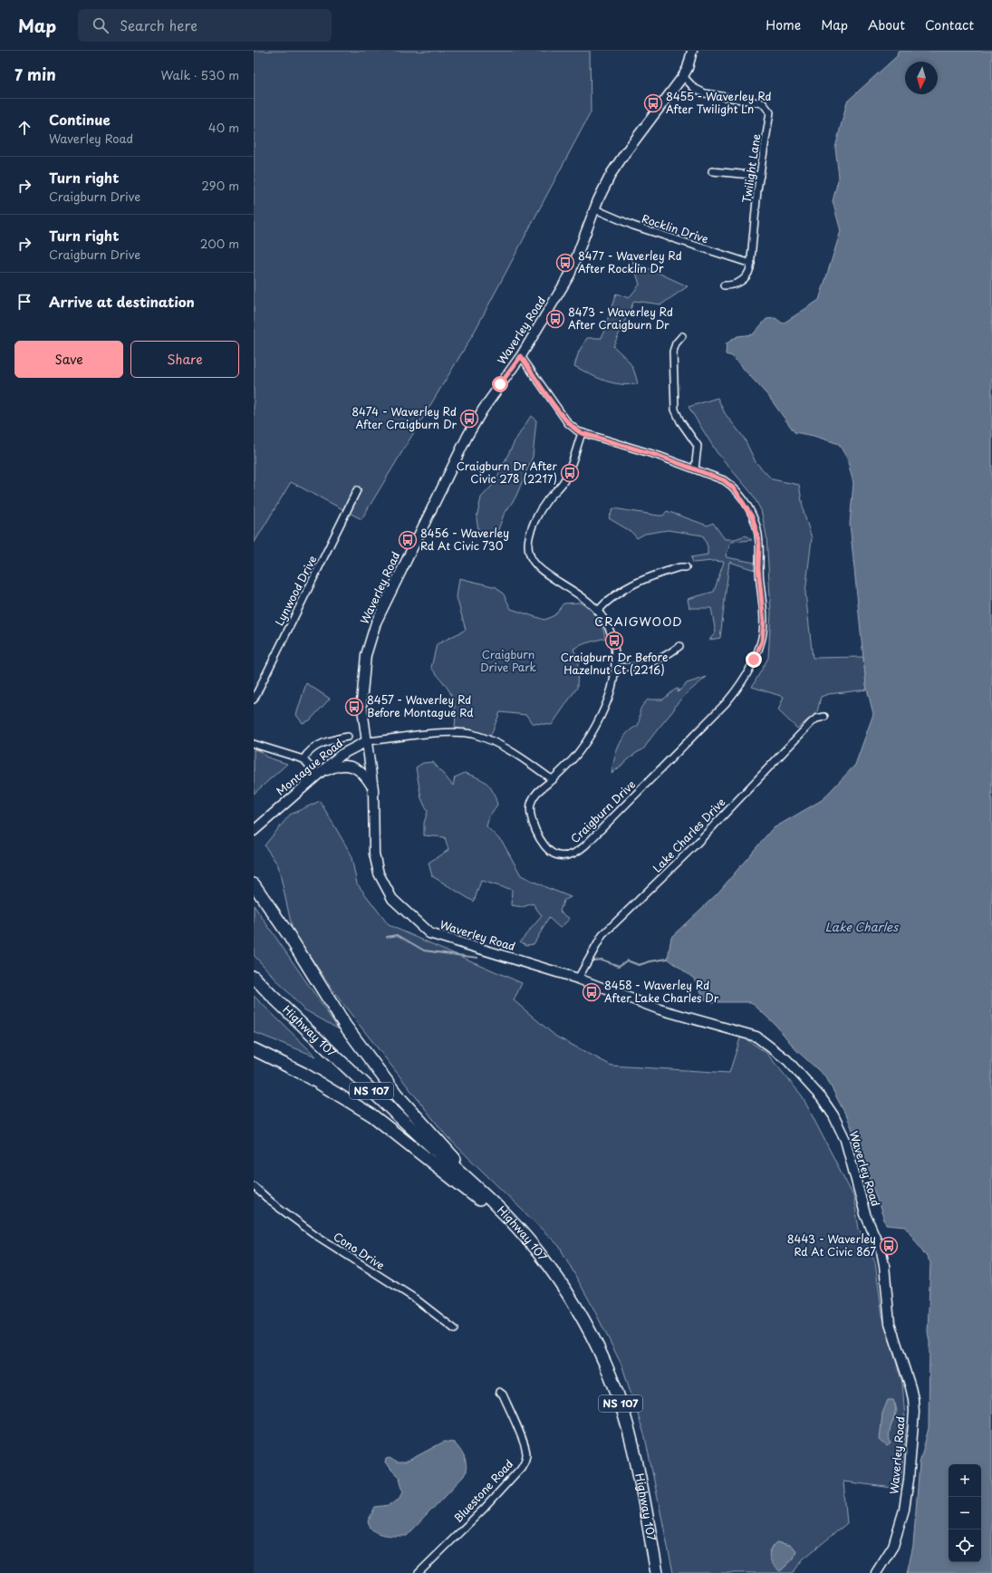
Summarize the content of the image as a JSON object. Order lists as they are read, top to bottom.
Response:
{
  "streets": {
    "highway": ["Highway 107", "NS 107"],
    "main road": ["Waverley Road", "Montague Road"],
    "street": [
      "Twilight Lane",
      "Rocklin Drive",
      "Lynwood Drive",
      "Craigburn Drive",
      "Lake Charles Drive",
      "Cono Drive",
      "Bluestone Road"
    ]
  },
  "crossings": [
    ["Twilight Lane", "Rocklin Drive"],
    ["Twilight Lane", "Waverley Road"],
    ["Rocklin Drive", "Waverley Road"],
    ["Waverley Road", "Montague Road"],
    ["Waverley Road", "Craigburn Drive"],
    ["Waverley Road", "Lake Charles Drive"]
  ],
  "districts": ["CRAIGWOOD"],
  "water": ["Lake Charles"],
  "parks": ["Craigburn Drive Park"],
  "places": {
    "bus stop": [
      "8455 - Waverley Rd After Twilight Ln",
      "8477 - Waverley Rd After Rocklin Dr",
      "8473 - Waverley Rd After Craigburn Dr",
      "8474 - Waverley Rd After Craigburn Dr",
      "Craigburn Dr After Civic 278 (2217)",
      "8456 - Waverley Rd At Civic 730",
      "Craigburn Dr Before Hazelnut Ct (2216)",
      "8457 - Waverley Rd Before Montague Rd",
      "8458 - Waverley Rd After Lake Charles Dr",
      "8443 - Waverley Rd At Civic 867"
    ]
  },
  "north": "bottom",
  "page": {
    "header": "Map",
    "search": "Search here",
    "nav": [
      "Home",
      "Map",
      "About",
      "Contact"
    ],
    "heading": ["7 min", "Walk · 530 m"],
    "list": [
      ["Continue", "Waverley Road", "40 m"],
      ["Turn right", "Craigburn Drive", "290 m"],
      ["Turn right", "Craigburn Drive", "200 m"],
      "Arrive at destination"
    ],
    "buttons": ["Save", "Share"],
    "map_buttons": ["+", "−"]
  }
}
